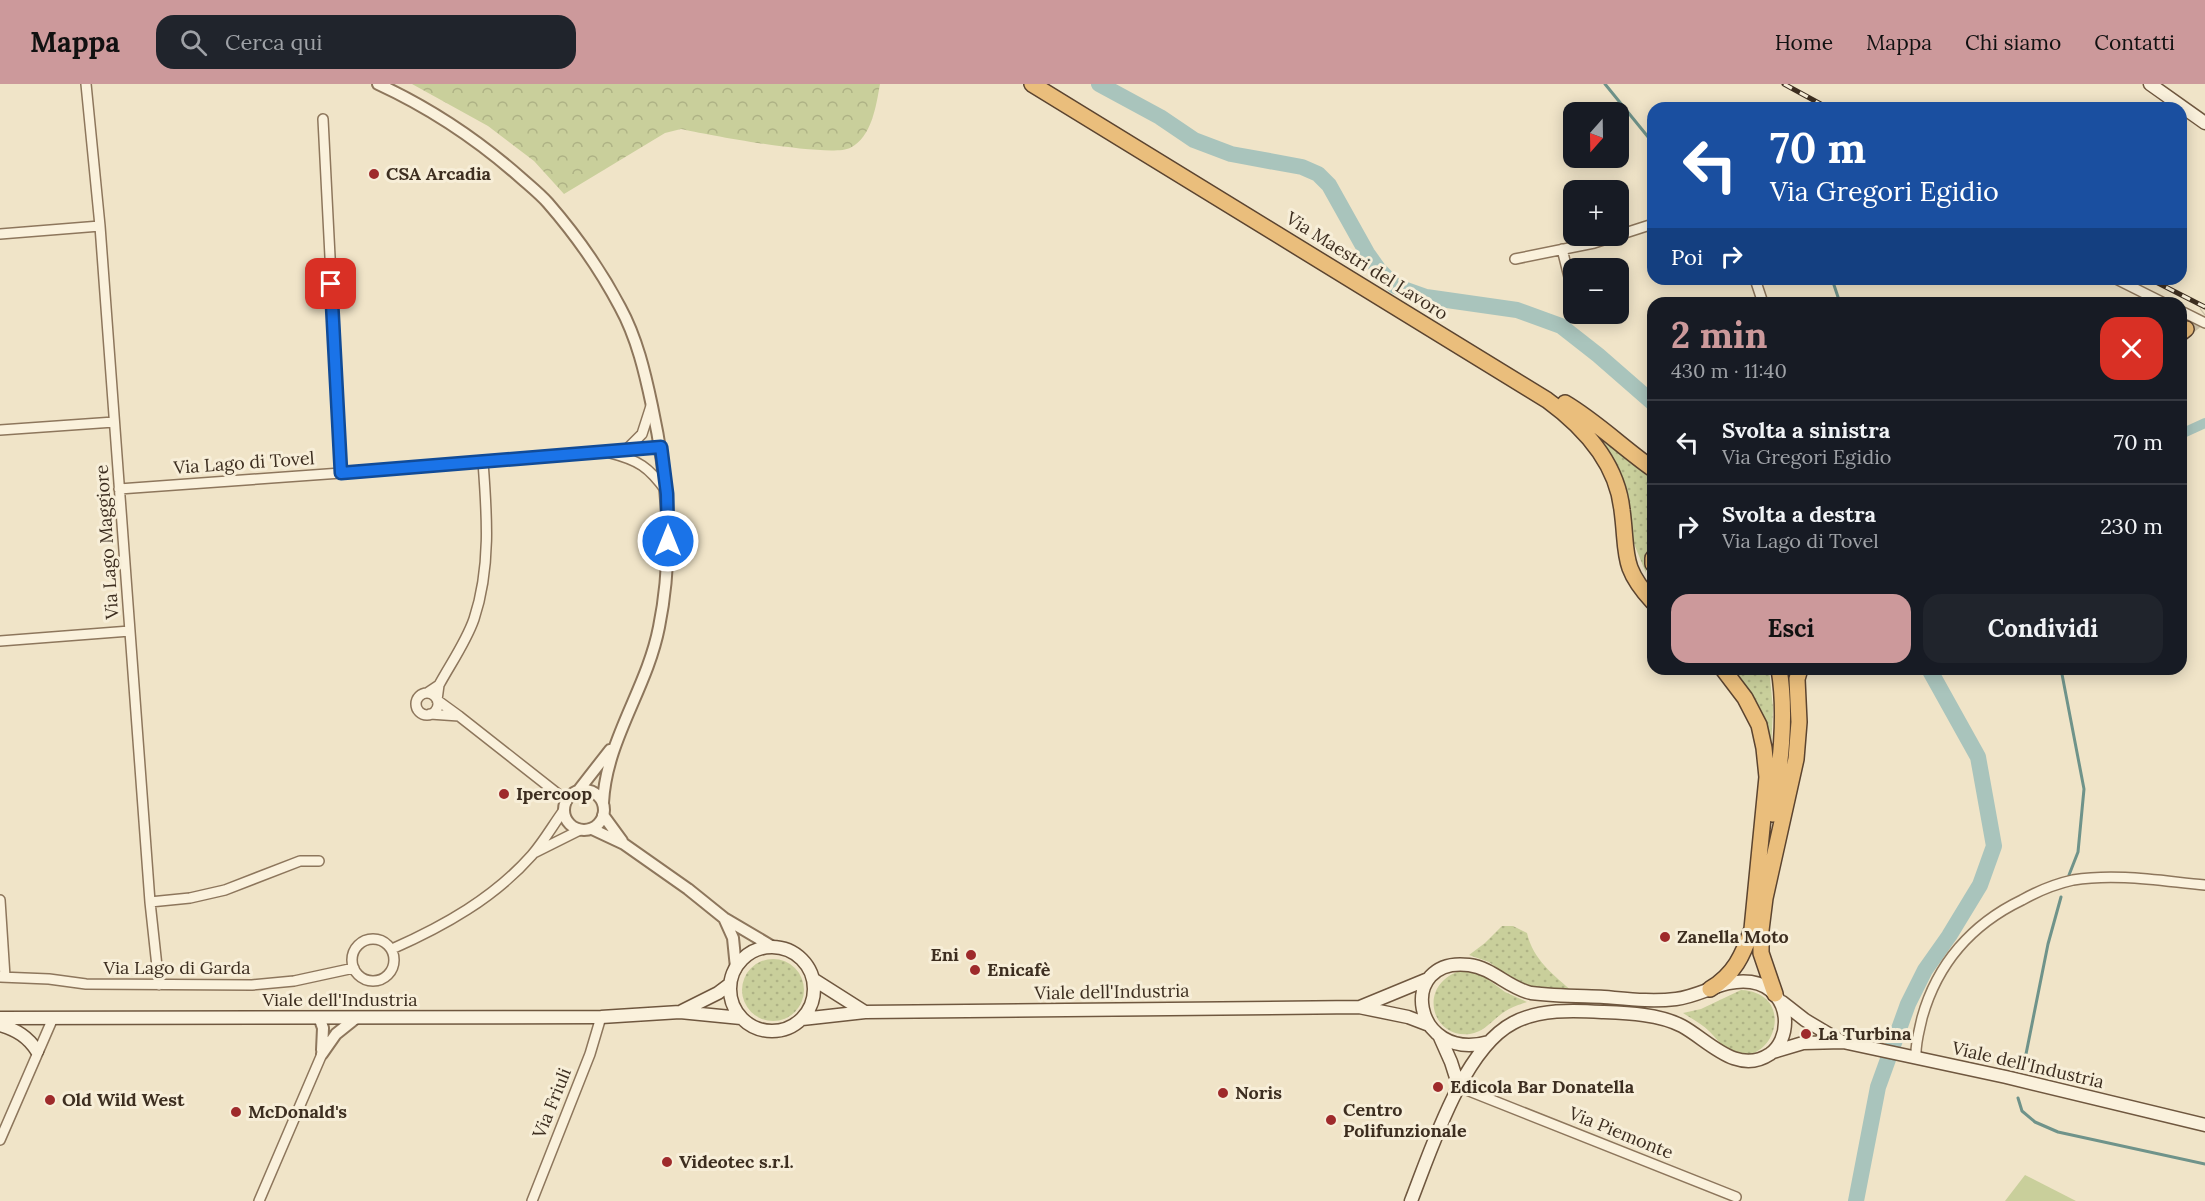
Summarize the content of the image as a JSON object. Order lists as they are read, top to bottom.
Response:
{
  "streets": {
    "highway": ["Via Maestri del Lavoro"],
    "main road": ["Viale dell'Industria"],
    "street": [
      "Via Lago di Tovel",
      "Via Lago Maggiore",
      "Via Lago di Garda",
      "Via Friuli",
      "Via Piemonte"
    ]
  },
  "crossings": [
    ["Via Lago di Tovel", "Via Lago Maggiore"],
    ["Via Lago Maggiore", "Via Lago di Garda"],
    ["Viale dell'Industria", "Via Friuli"]
  ],
  "places": [
    "CSA Arcadia",
    "Ipercoop",
    "Zanella Moto",
    "Eni",
    "Enicafè",
    "La Turbina",
    "Edicola Bar Donatella",
    "Noris",
    "Old Wild West",
    "McDonald's",
    "Centro Polifunzionale",
    "Videotec s.r.l."
  ],
  "north": "bottom",
  "page": {
    "header": "Mappa",
    "search": "Cerca qui",
    "nav": [
      "Home",
      "Mappa",
      "Chi siamo",
      "Contatti"
    ],
    "map_buttons": ["+", "−"],
    "turn": ["70 m", "Via Gregori Egidio"],
    "then": "Poi",
    "heading": ["2 min", "430 m · 11:40"],
    "list": [
      {
        "name": "Svolta a sinistra",
        "note": "Via Gregori Egidio",
        "value": "70 m"
      },
      {
        "name": "Svolta a destra",
        "note": "Via Lago di Tovel",
        "value": "230 m"
      }
    ],
    "buttons": ["Esci", "Condividi"]
  }
}
